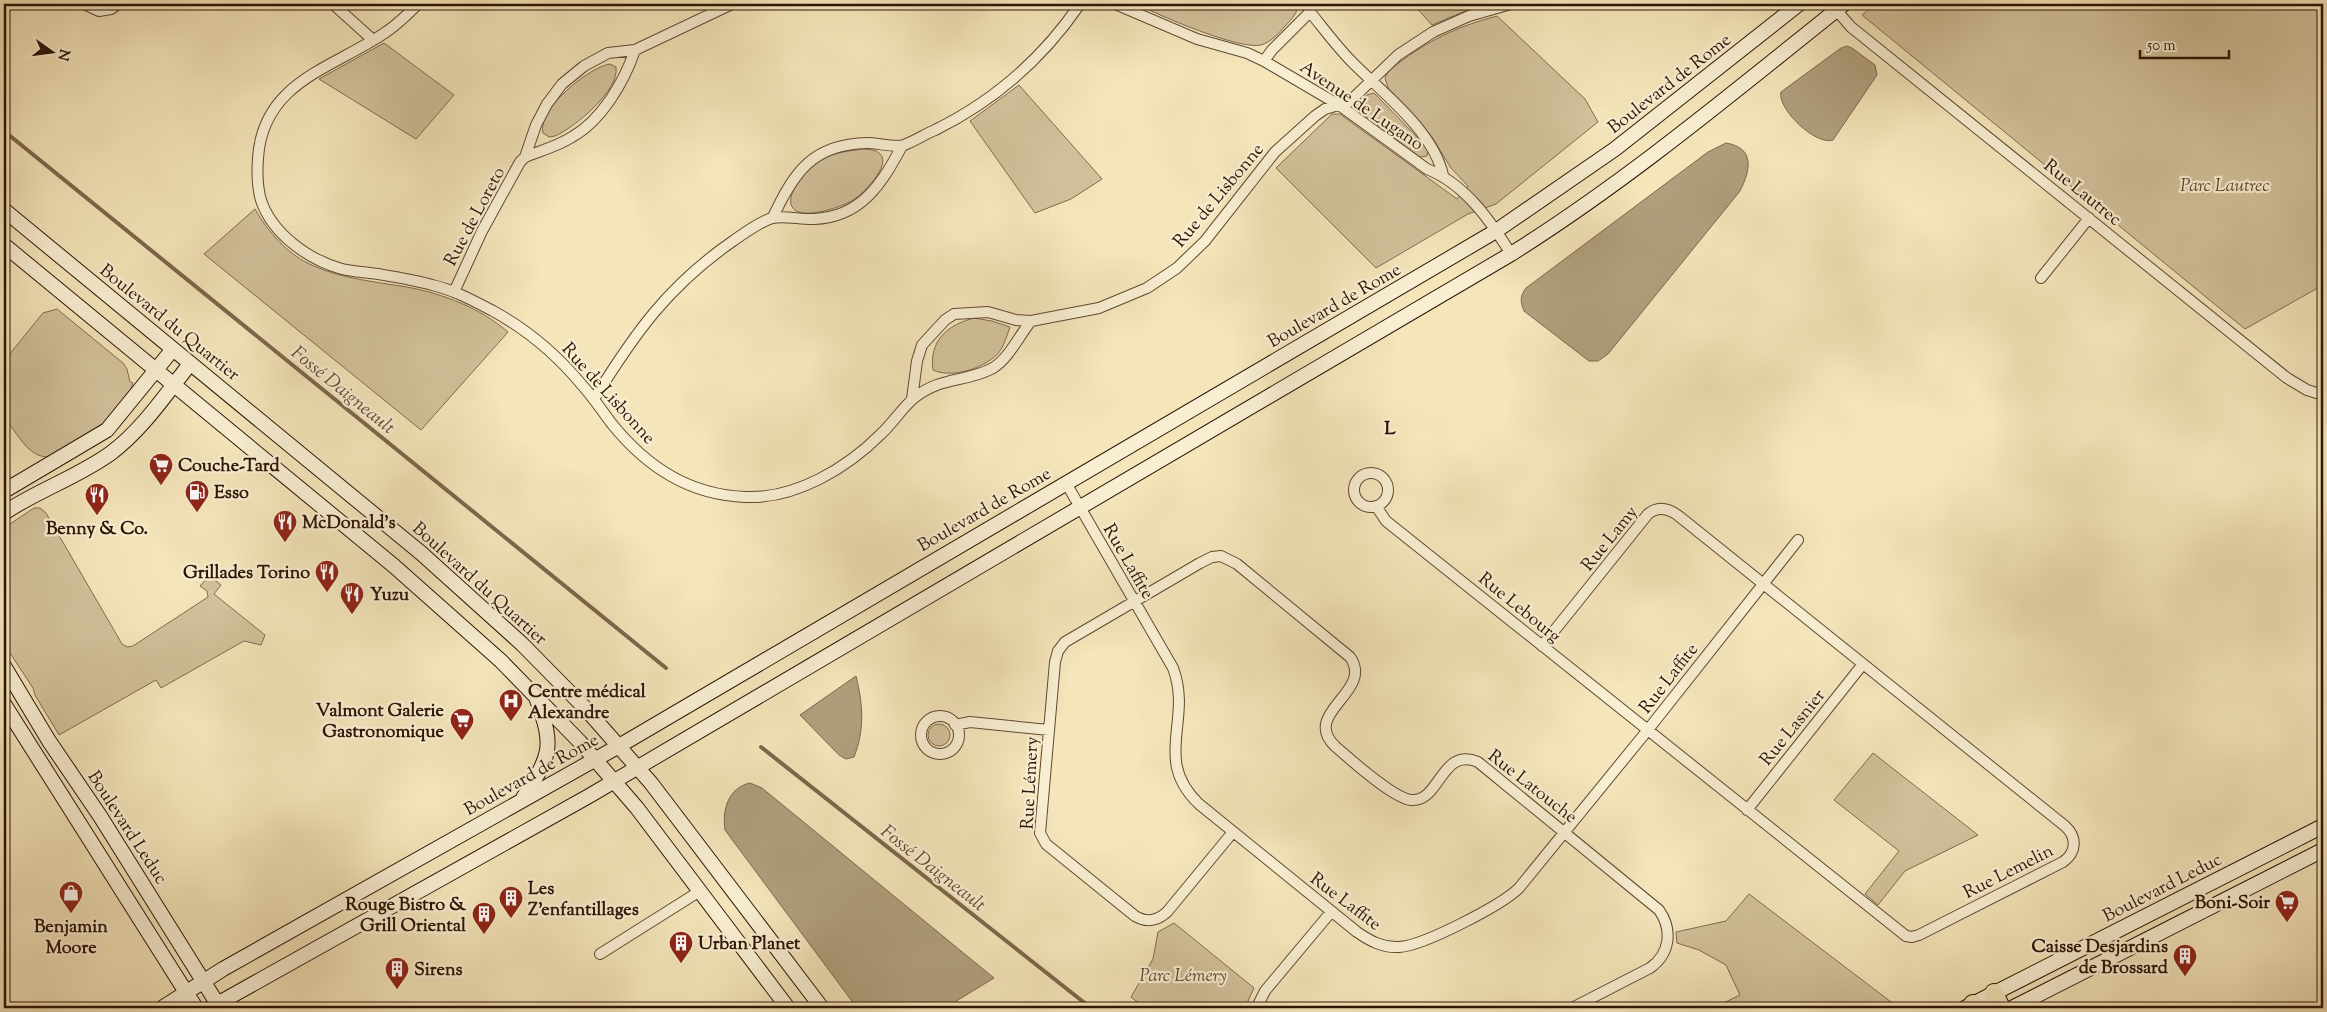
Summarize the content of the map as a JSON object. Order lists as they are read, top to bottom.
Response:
{
  "streets": {
    "main road": ["Boulevard de Rome", "Boulevard du Quartier", "Boulevard Leduc"],
    "street": [
      "Avenue de Lugano",
      "Rue Lautrec",
      "Rue de Lisbonne",
      "Rue de Loreto",
      "Rue Lamy",
      "Rue Laffite",
      "Rue Lebourg",
      "Rue Lasnier",
      "Rue Lémery",
      "Rue Latouche",
      "Rue Lemelin"
    ]
  },
  "crossings": [
    ["Boulevard de Rome", "Avenue de Lugano"],
    ["Boulevard de Rome", "Boulevard du Quartier"],
    ["Boulevard de Rome", "Rue Laffite"],
    ["Boulevard de Rome", "Boulevard Leduc"],
    ["Avenue de Lugano", "Rue de Lisbonne"],
    ["Rue de Lisbonne", "Rue de Loreto"],
    ["Rue Lamy", "Rue Laffite"],
    ["Rue Lamy", "Rue Lebourg"],
    ["Rue Lamy", "Rue Lemelin"],
    ["Rue Laffite", "Rue Lebourg"],
    ["Rue Laffite", "Rue Lémery"],
    ["Rue Laffite", "Rue Latouche"],
    ["Rue Laffite", "Rue Lemelin"],
    ["Rue Lebourg", "Rue Lemelin"],
    ["Rue Lasnier", "Rue Lemelin"],
    ["Rue Lémery", "Rue Latouche"]
  ],
  "districts": ["L"],
  "water": ["Fossé Daigneault"],
  "parks": ["Parc Lautrec", "Parc Lémery"],
  "places": {
    "supermarket": ["Couche-Tard", "Valmont Galerie Gastronomique", "Boni-Soir"],
    "fuel station": ["Esso"],
    "restaurant": [
      "Benny & Co.",
      "McDonald's",
      "Grillades Torino",
      "Yuzu"
    ],
    "hospital": ["Centre médical Alexandre"],
    "shop": ["Benjamin Moore"],
    "building": [
      "Les Z'enfantillages",
      "Rouge Bistro & Grill Oriental",
      "Urban Planet",
      "Caisse Desjardins de Brossard",
      "Sirens"
    ]
  },
  "scale_bar": "50 m",
  "north": "right"
}
